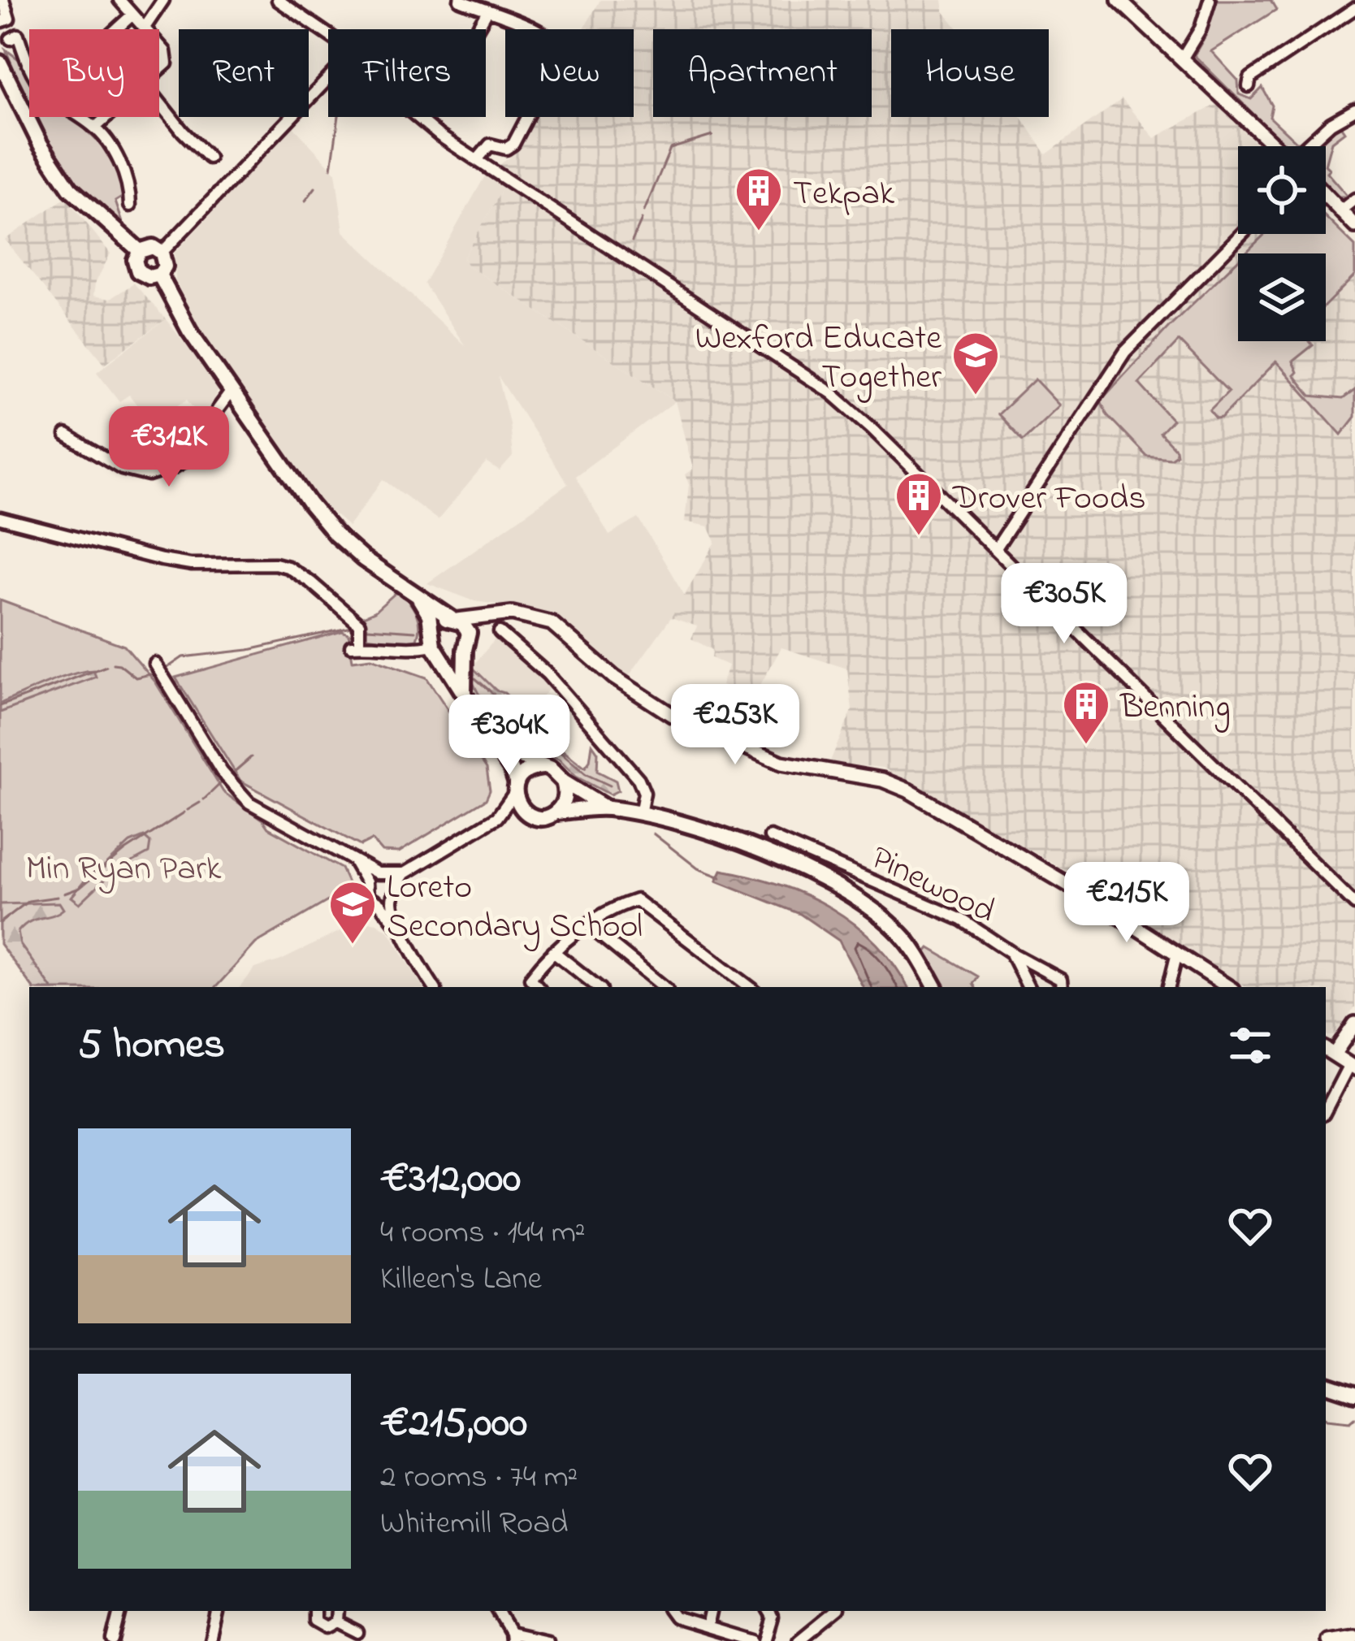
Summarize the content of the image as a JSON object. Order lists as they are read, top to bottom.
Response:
{
  "streets": {
    "street": ["Pinewood"]
  },
  "parks": ["Min Ryan Park"],
  "places": {
    "building": ["Tekpak", "Drover Foods", "Benning"],
    "school or university": ["Wexford Educate Together", "Loreto Secondary School"]
  },
  "page": {
    "chip": [
      "Buy",
      "Rent",
      "Filters",
      "New",
      "Apartment",
      "House"
    ],
    "price": [
      "€312K",
      "€305K",
      "€253K",
      "€304K",
      "€215K"
    ],
    "heading": "5 homes",
    "list": [
      {
        "name": "€312,000",
        "note": "4 rooms · 144 m² · Killeen's Lane"
      },
      {
        "name": "€215,000",
        "note": "2 rooms · 74 m² · Whitemill Road"
      }
    ]
  }
}
